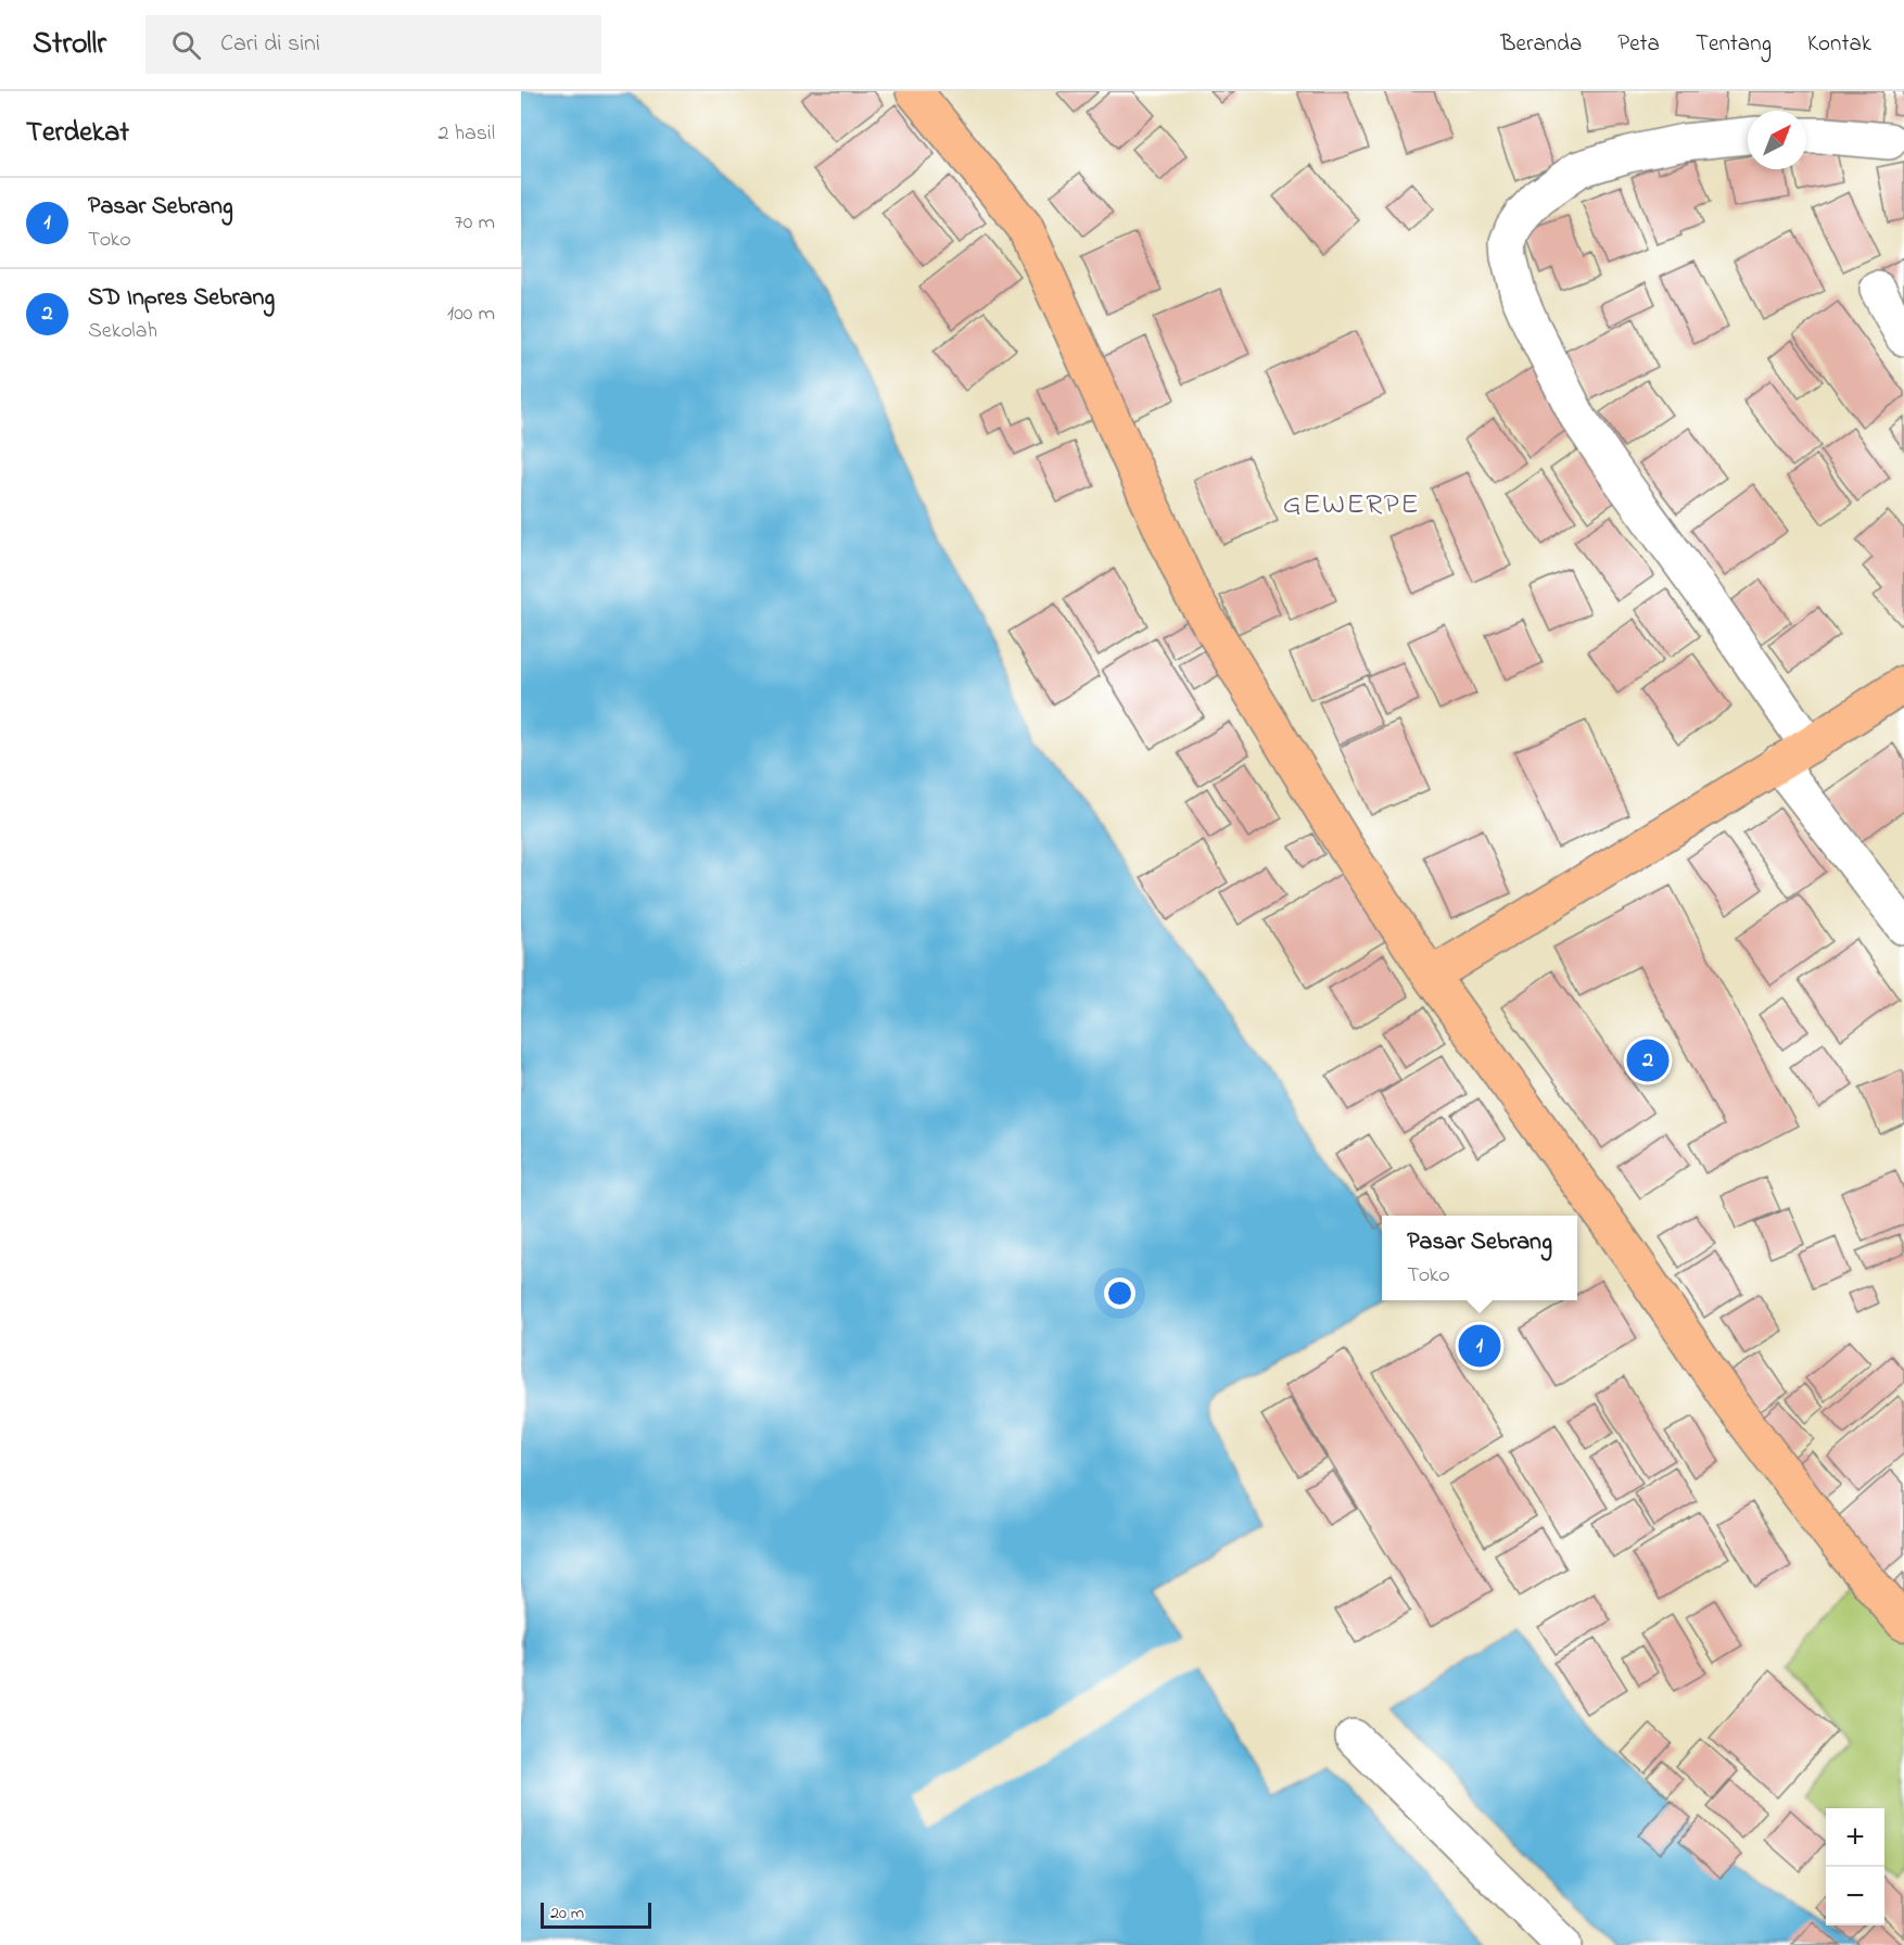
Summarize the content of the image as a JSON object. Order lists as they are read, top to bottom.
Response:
{
  "districts": ["GEWERPE"],
  "scale_bar": "20 m",
  "north": "top right",
  "page": {
    "header": "Strollr",
    "search": "Cari di sini",
    "nav": [
      "Beranda",
      "Peta",
      "Tentang",
      "Kontak"
    ],
    "heading": ["Terdekat", "2 hasil"],
    "list": [
      {
        "mark": "1",
        "name": "Pasar Sebrang",
        "note": "Toko",
        "value": "70 m"
      },
      {
        "mark": "2",
        "name": "SD Inpres Sebrang",
        "note": "Sekolah",
        "value": "100 m"
      }
    ],
    "pins": ["2", "1"],
    "popup": ["Pasar Sebrang", "Toko"],
    "map_buttons": ["+", "−"],
    "scale": "20 m"
  }
}
